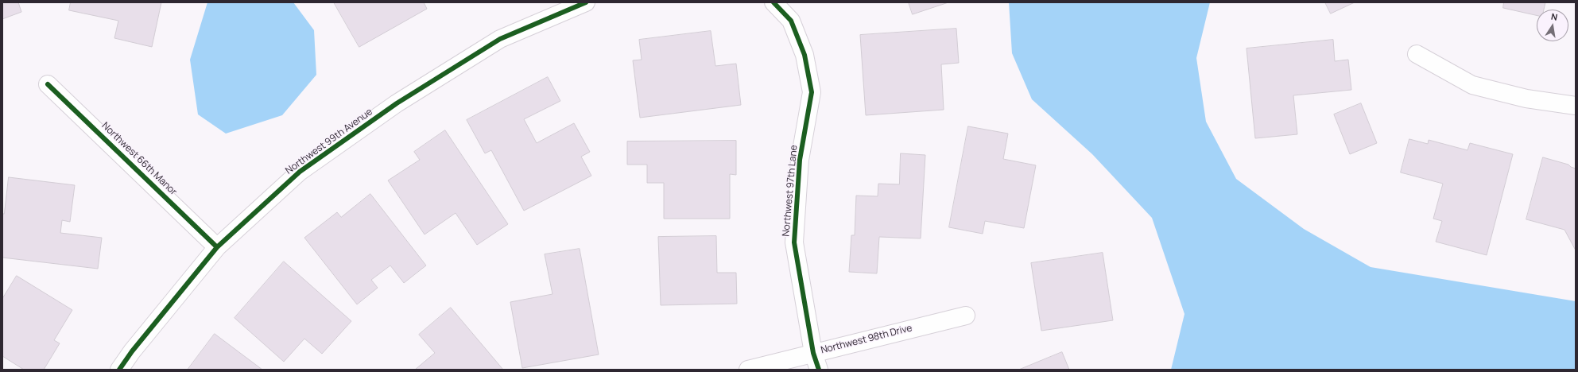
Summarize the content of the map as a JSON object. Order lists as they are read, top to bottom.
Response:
{
  "streets": {
    "street": [
      "Northwest 99th Avenue",
      "Northwest 66th Manor",
      "Northwest 97th Lane",
      "Northwest 98th Drive"
    ]
  },
  "crossings": [
    ["Northwest 99th Avenue", "Northwest 66th Manor"],
    ["Northwest 97th Lane", "Northwest 98th Drive"]
  ],
  "north": "top"
}
